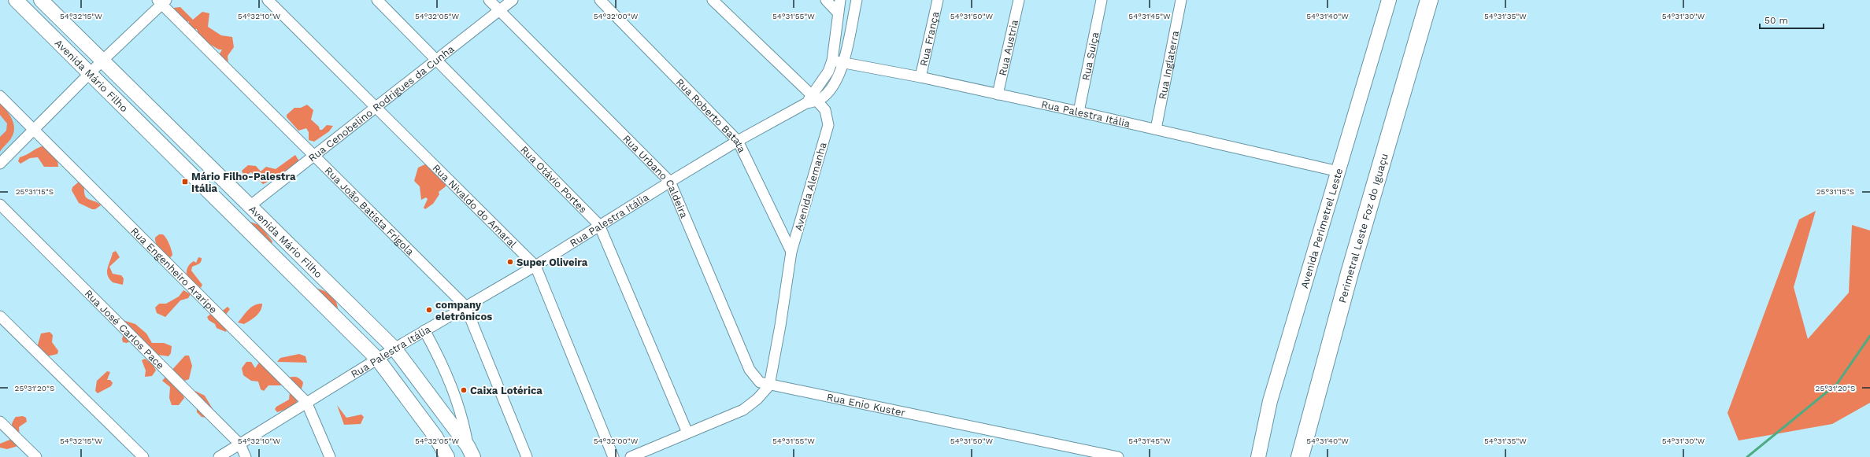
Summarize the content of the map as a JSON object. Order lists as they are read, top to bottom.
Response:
{
  "streets": {
    "highway": ["Perimetral Leste Foz do Iguaçu"],
    "main road": ["Avenida Mário Filho", "Avenida Perimetrel Leste"],
    "street": [
      "Rua França",
      "Rua Austria",
      "Rua Suiça",
      "Rua Inglaterra",
      "Rua Cenobelino Rodrigues da Cunha",
      "Rua Palestra Itália",
      "Rua Roberto Batata",
      "Rua Urbano Caldeira",
      "Rua Otávio Portes",
      "Avenida Alemanha",
      "Rua Nivaldo do Amaral",
      "Rua João Batista Frigola",
      "Rua Engenheiro Araripe",
      "Rua José Carlos Pace",
      "Rua Enio Kuster"
    ]
  },
  "crossings": [
    ["Rua França", "Rua Palestra Itália"],
    ["Rua Austria", "Rua Palestra Itália"],
    ["Rua Suiça", "Rua Palestra Itália"],
    ["Rua Inglaterra", "Rua Palestra Itália"],
    ["Avenida Mário Filho", "Rua Cenobelino Rodrigues da Cunha"],
    ["Avenida Mário Filho", "Rua Palestra Itália"],
    ["Rua Cenobelino Rodrigues da Cunha", "Rua Urbano Caldeira"],
    ["Rua Cenobelino Rodrigues da Cunha", "Rua Otávio Portes"],
    ["Rua Cenobelino Rodrigues da Cunha", "Rua Nivaldo do Amaral"],
    ["Rua Cenobelino Rodrigues da Cunha", "Rua João Batista Frigola"],
    ["Rua Palestra Itália", "Rua Roberto Batata"],
    ["Rua Palestra Itália", "Rua Urbano Caldeira"],
    ["Rua Palestra Itália", "Rua Otávio Portes"],
    ["Rua Palestra Itália", "Avenida Alemanha"],
    ["Rua Palestra Itália", "Rua Nivaldo do Amaral"],
    ["Rua Palestra Itália", "Rua João Batista Frigola"],
    ["Rua Palestra Itália", "Avenida Perimetrel Leste"],
    ["Rua Palestra Itália", "Rua Engenheiro Araripe"],
    ["Rua Palestra Itália", "Rua José Carlos Pace"],
    ["Rua Roberto Batata", "Avenida Alemanha"],
    ["Rua Urbano Caldeira", "Avenida Alemanha"],
    ["Rua Urbano Caldeira", "Rua Enio Kuster"],
    ["Avenida Alemanha", "Rua Enio Kuster"]
  ],
  "places": {
    "transit": ["Mário Filho-Palestra Itália"],
    "other": ["Super Oliveira", "company eletrônicos", "Caixa Lotérica"]
  },
  "scale_bar": "50 m",
  "coordinates": [
    "54°32'15\"W",
    "54°32'10\"W",
    "54°32'05\"W",
    "54°32'00\"W",
    "54°31'55\"W",
    "54°31'50\"W",
    "54°31'45\"W",
    "54°31'40\"W",
    "54°31'35\"W",
    "54°31'30\"W",
    "25°31'15\"S",
    "25°31'20\"S"
  ]
}
